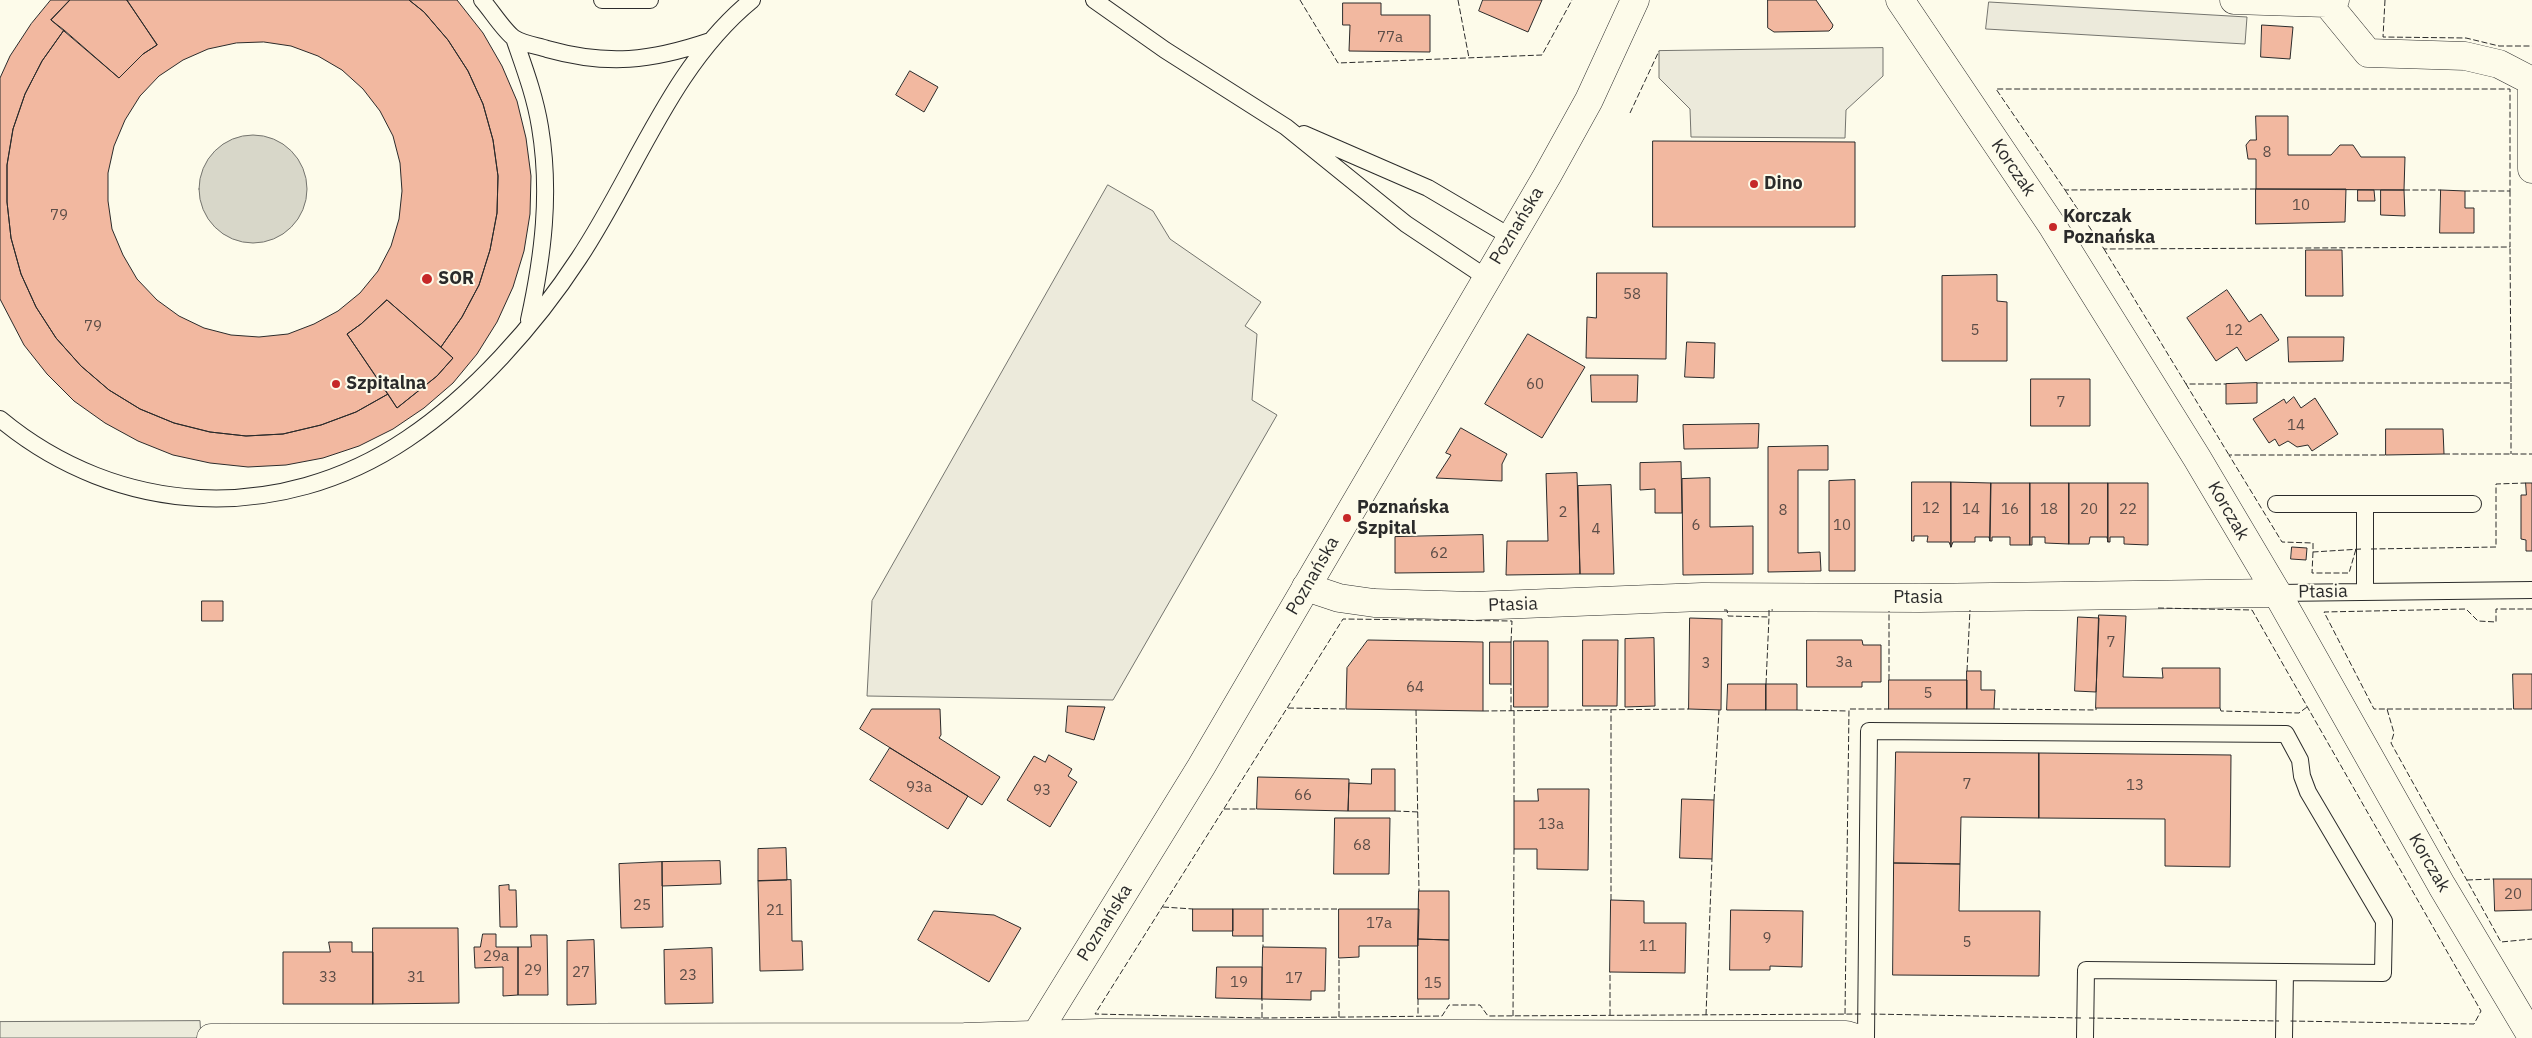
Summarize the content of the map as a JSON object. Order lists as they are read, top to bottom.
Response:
{
  "streets": {
    "street": ["Korczak", "Poznańska", "Ptasia"]
  },
  "crossings": [
    ["Korczak", "Ptasia"],
    ["Poznańska", "Ptasia"]
  ],
  "places": [
    "Dino",
    "Korczak Poznańska",
    "SOR",
    "Szpitalna",
    "Poznańska Szpital"
  ],
  "house_numbers": [
    "77a",
    "8",
    "10",
    "79",
    "58",
    "79",
    "5",
    "12",
    "60",
    "7",
    "14",
    "12",
    "14",
    "16",
    "18",
    "20",
    "22",
    "8",
    "2",
    "6",
    "10",
    "4",
    "62",
    "7",
    "3a",
    "3",
    "64",
    "5",
    "7",
    "13",
    "93a",
    "93",
    "66",
    "13a",
    "68",
    "20",
    "25",
    "21",
    "17a",
    "9",
    "5",
    "11",
    "29a",
    "29",
    "27",
    "23",
    "33",
    "31",
    "17",
    "19",
    "15"
  ]
}
